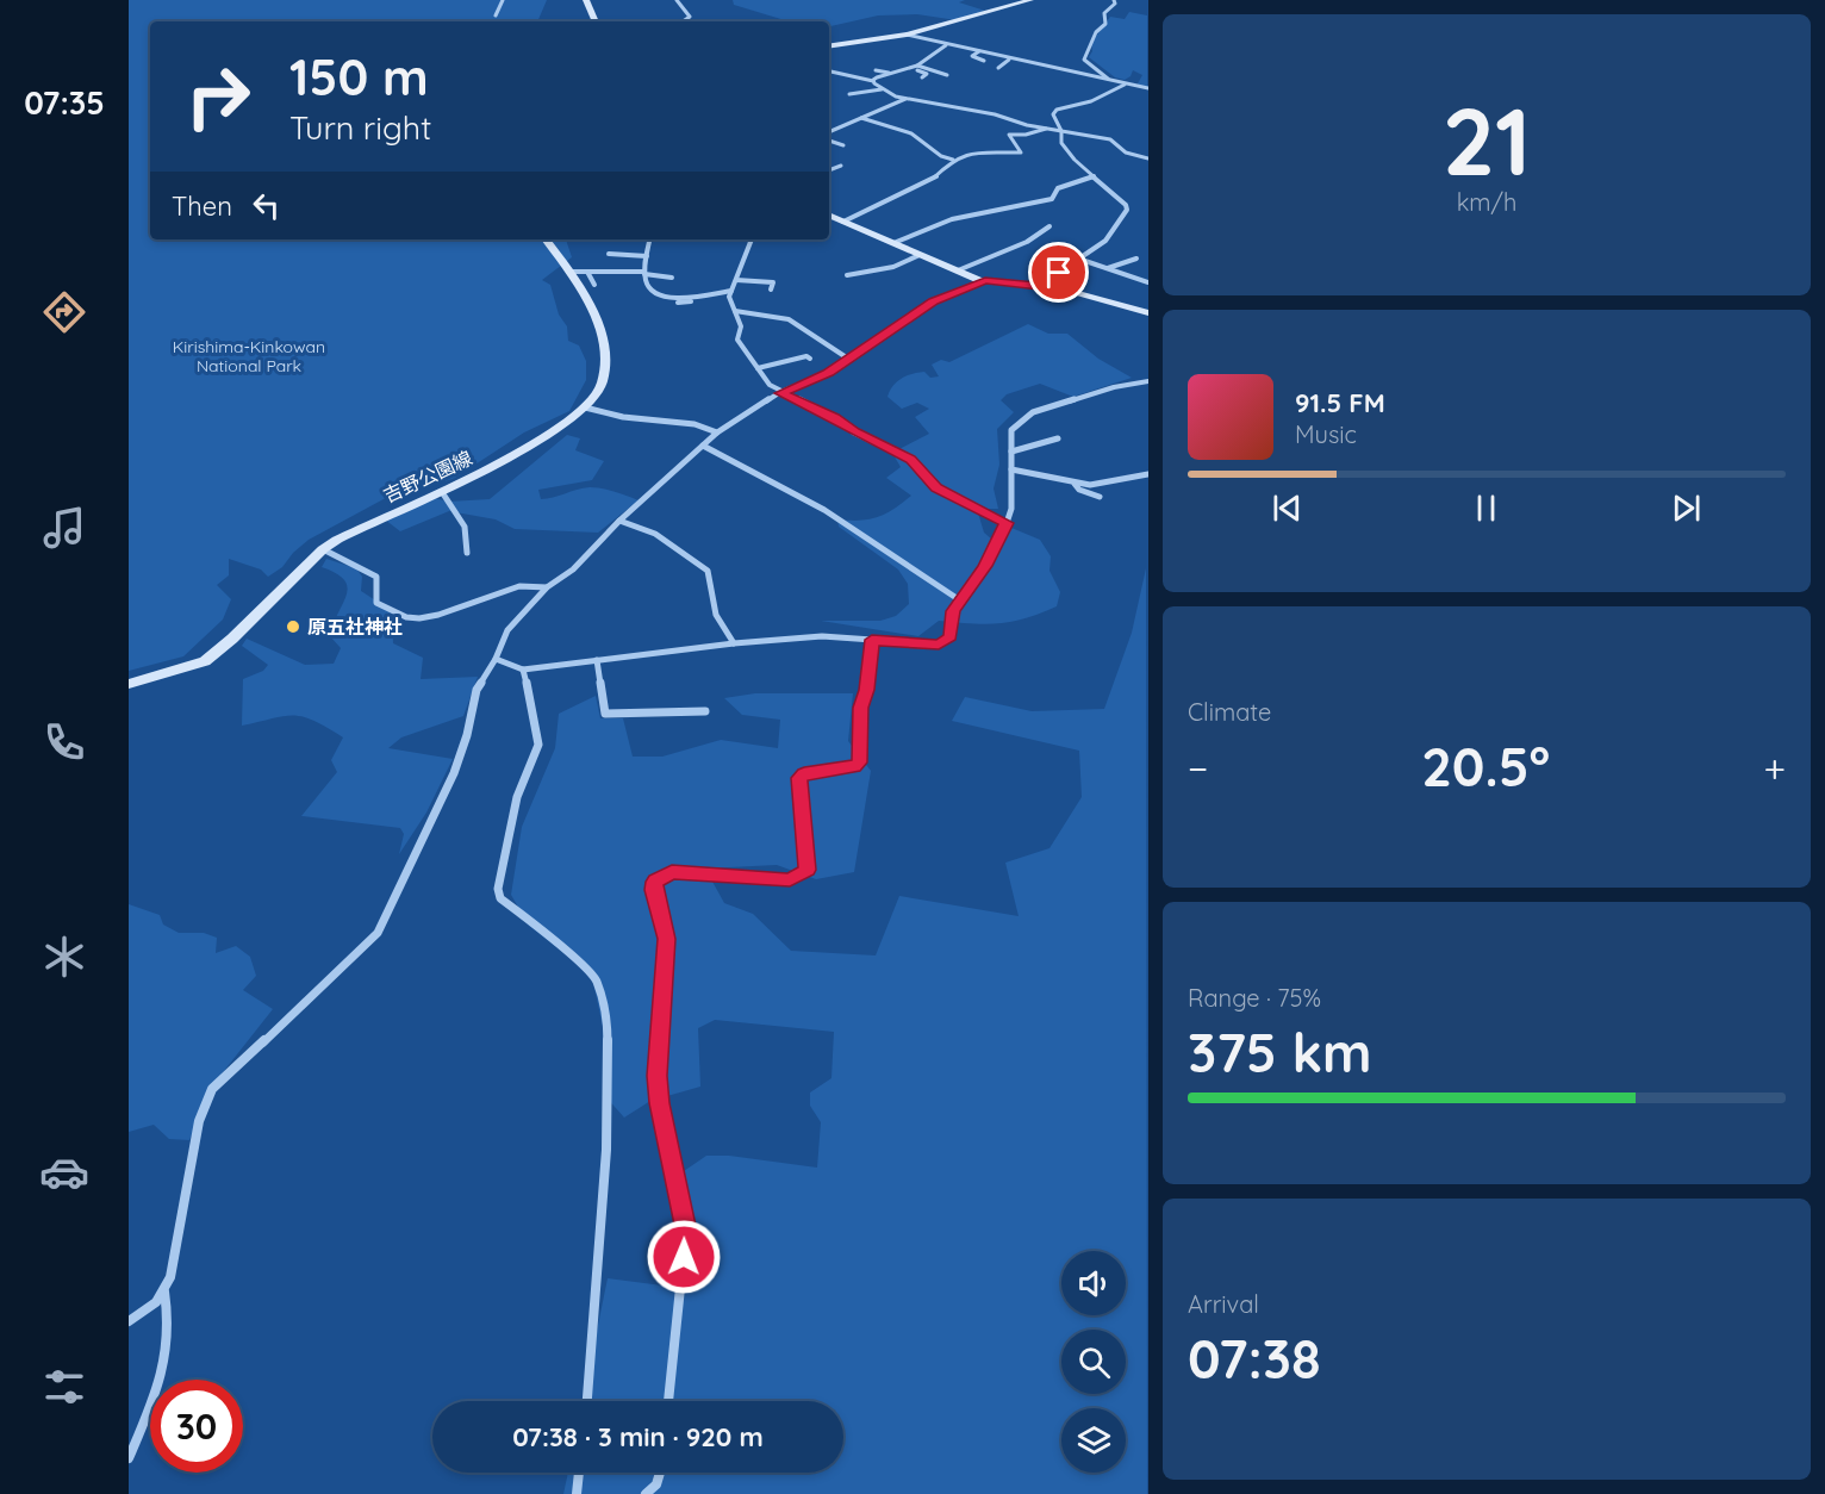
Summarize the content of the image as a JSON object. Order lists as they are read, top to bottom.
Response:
{
  "streets": {
    "main road": ["吉野公園線"]
  },
  "parks": ["Kirishima-Kinkowan National Park"],
  "places": ["原五社神社"],
  "page": {
    "tabs": "07:35",
    "tile": [
      ["21", "km/h"],
      "Climate",
      ["Range · 75%", "375 km"],
      ["Arrival", "07:38"]
    ],
    "turn": ["150 m", "Turn right"],
    "then": "Then",
    "song": ["91.5 FM", "Music"],
    "heat": ["−", "20.5°", "+"],
    "limit": "30",
    "trip": "07:38 · 3 min · 920 m"
  }
}
